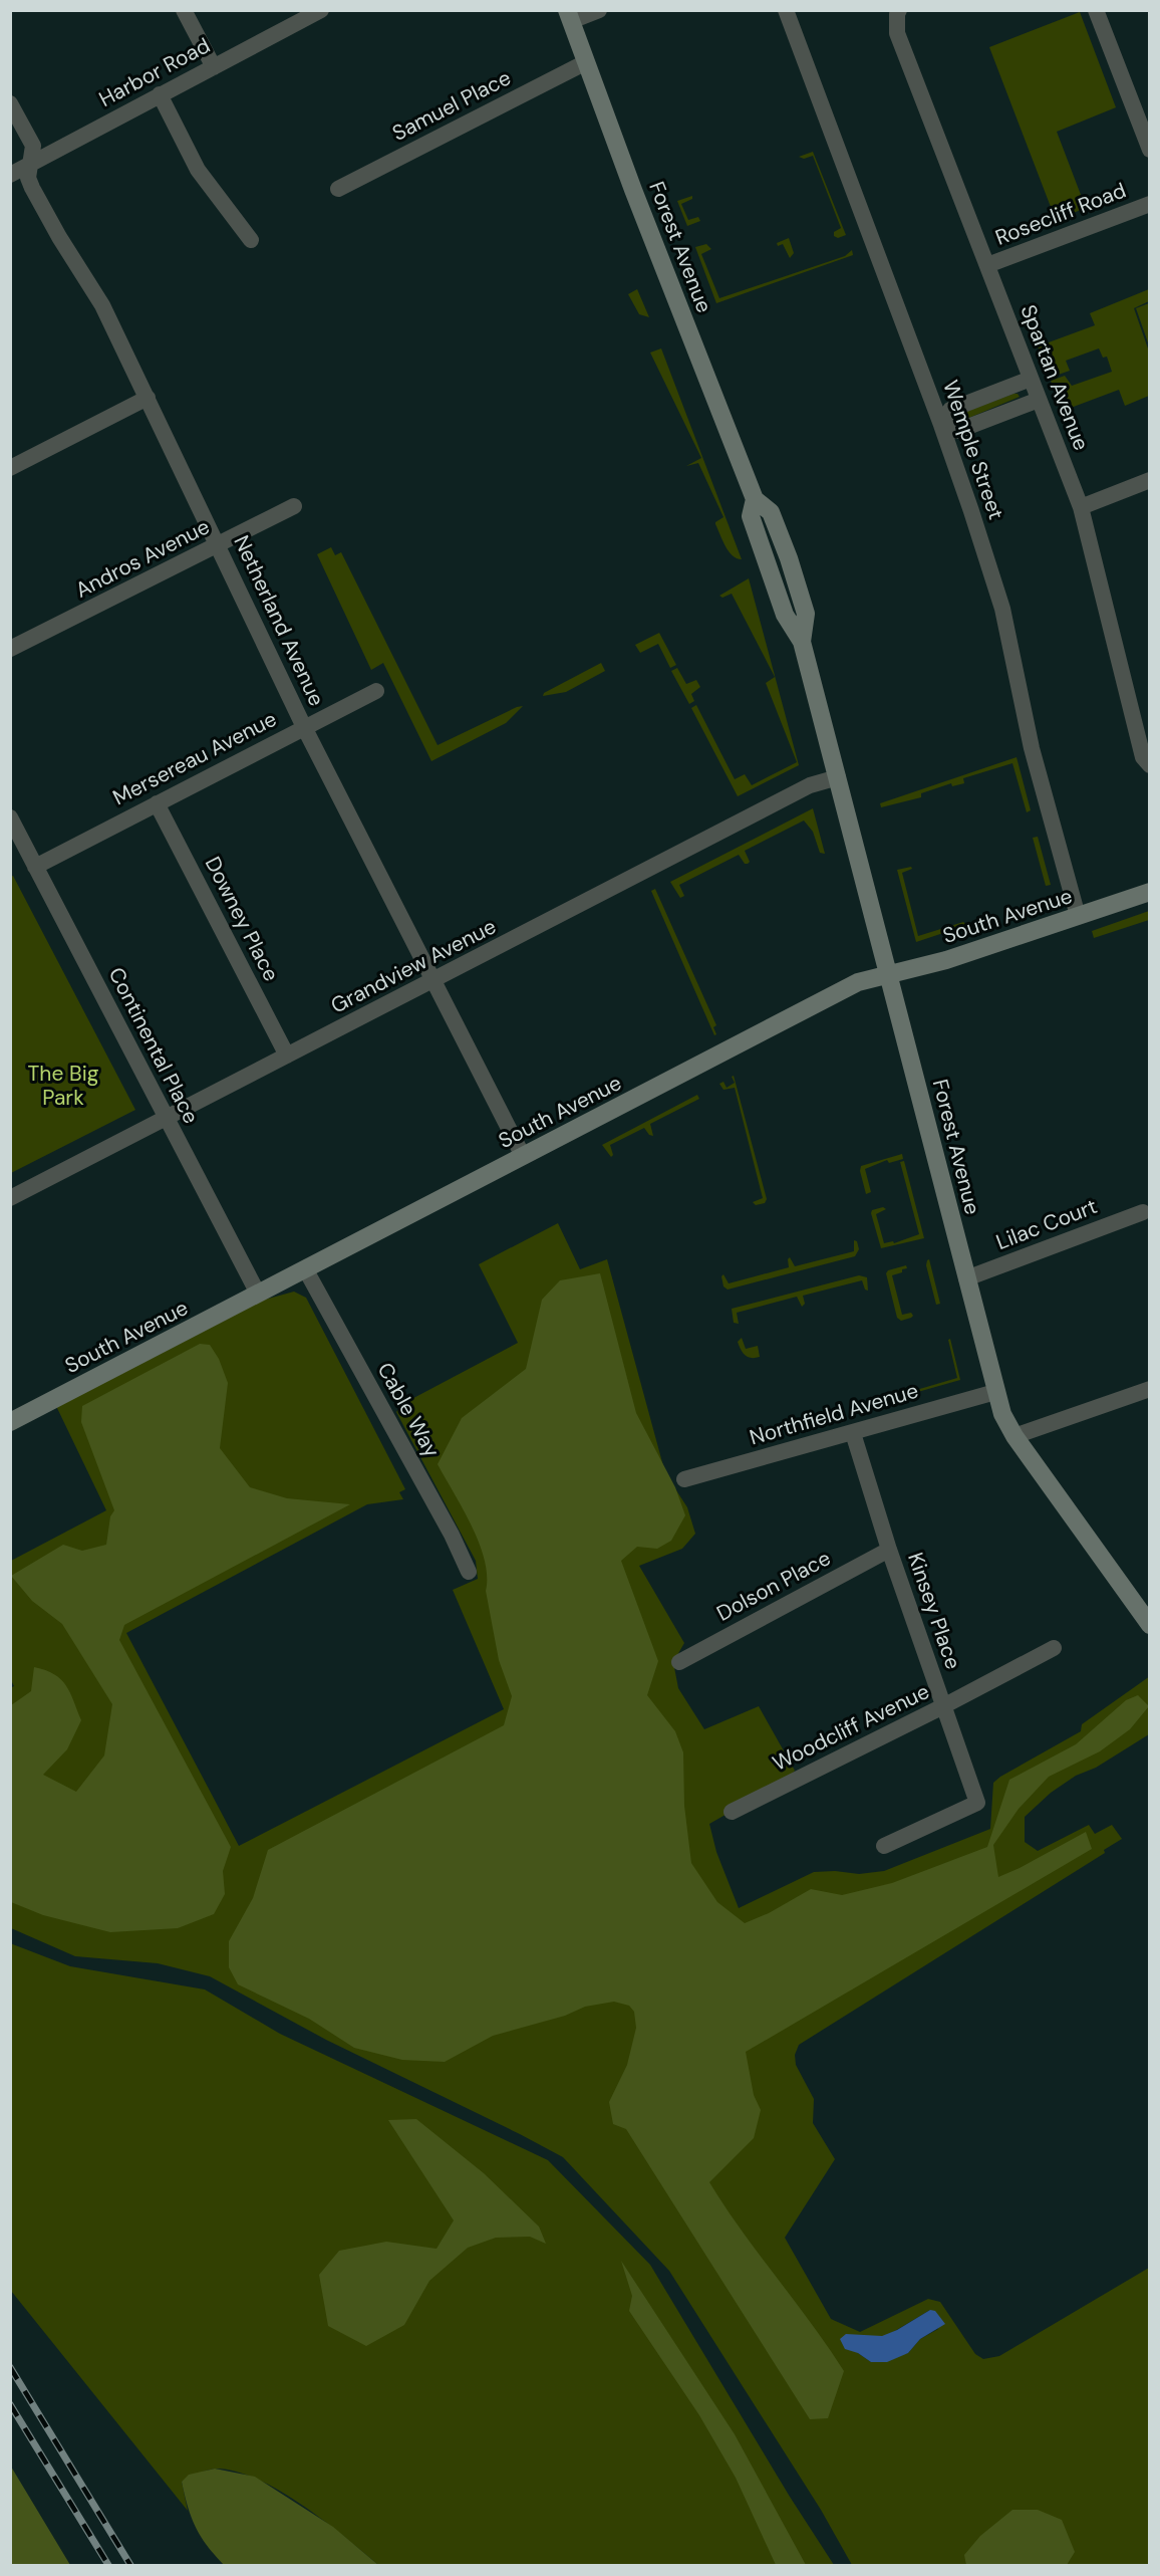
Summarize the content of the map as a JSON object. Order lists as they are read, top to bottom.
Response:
{
  "streets": {
    "main road": ["Forest Avenue", "South Avenue"],
    "street": [
      "Harbor Road",
      "Samuel Place",
      "Rosecliff Road",
      "Spartan Avenue",
      "Wemple Street",
      "Andros Avenue",
      "Netherland Avenue",
      "Mersereau Avenue",
      "Downey Place",
      "Grandview Avenue",
      "Continental Place",
      "Lilac Court",
      "Cable Way",
      "Northfield Avenue",
      "Dolson Place",
      "Kinsey Place",
      "Woodcliff Avenue"
    ]
  },
  "crossings": [
    ["Harbor Road", "Netherland Avenue"],
    ["Samuel Place", "Forest Avenue"],
    ["Rosecliff Road", "Spartan Avenue"],
    ["Forest Avenue", "South Avenue"],
    ["Forest Avenue", "Grandview Avenue"],
    ["Forest Avenue", "Lilac Court"],
    ["Forest Avenue", "Northfield Avenue"],
    ["Wemple Street", "South Avenue"],
    ["Andros Avenue", "Netherland Avenue"],
    ["Netherland Avenue", "Mersereau Avenue"],
    ["Netherland Avenue", "South Avenue"],
    ["Netherland Avenue", "Grandview Avenue"],
    ["Mersereau Avenue", "Downey Place"],
    ["Mersereau Avenue", "Continental Place"],
    ["South Avenue", "Continental Place"],
    ["South Avenue", "Cable Way"],
    ["Downey Place", "Grandview Avenue"],
    ["Grandview Avenue", "Continental Place"],
    ["Northfield Avenue", "Kinsey Place"],
    ["Dolson Place", "Kinsey Place"],
    ["Kinsey Place", "Woodcliff Avenue"]
  ],
  "parks": ["The Big Park"]
}
